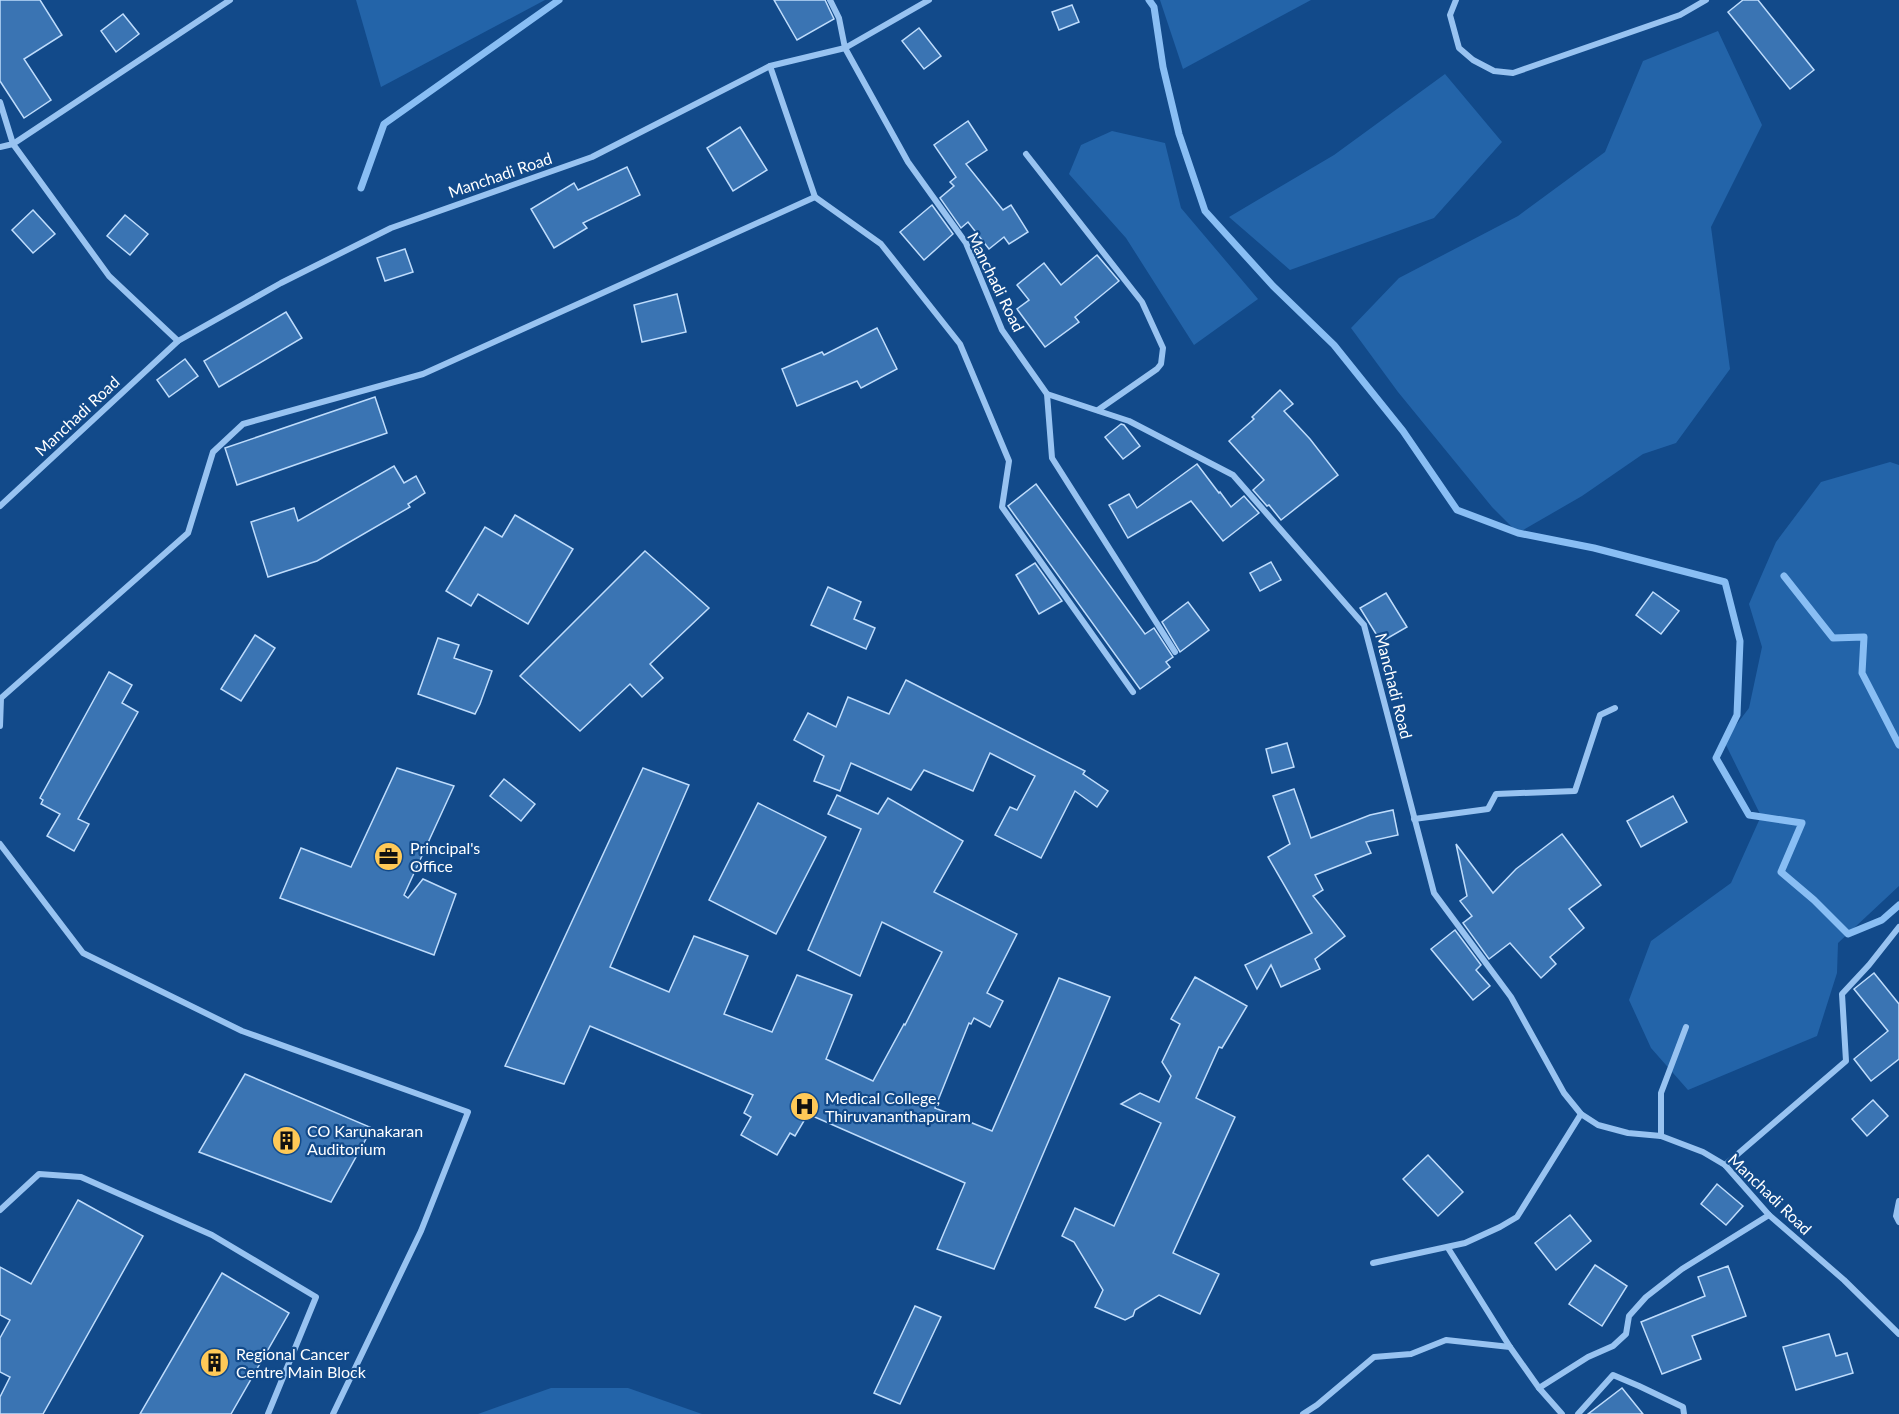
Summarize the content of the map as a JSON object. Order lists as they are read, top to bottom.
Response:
{
  "streets": {
    "street": ["Manchadi Road"]
  },
  "places": {
    "office": ["Principal's Office"],
    "hospital": ["Medical College, Thiruvananthapuram"],
    "building": ["CO Karunakaran Auditorium", "Regional Cancer Centre Main Block"]
  }
}
